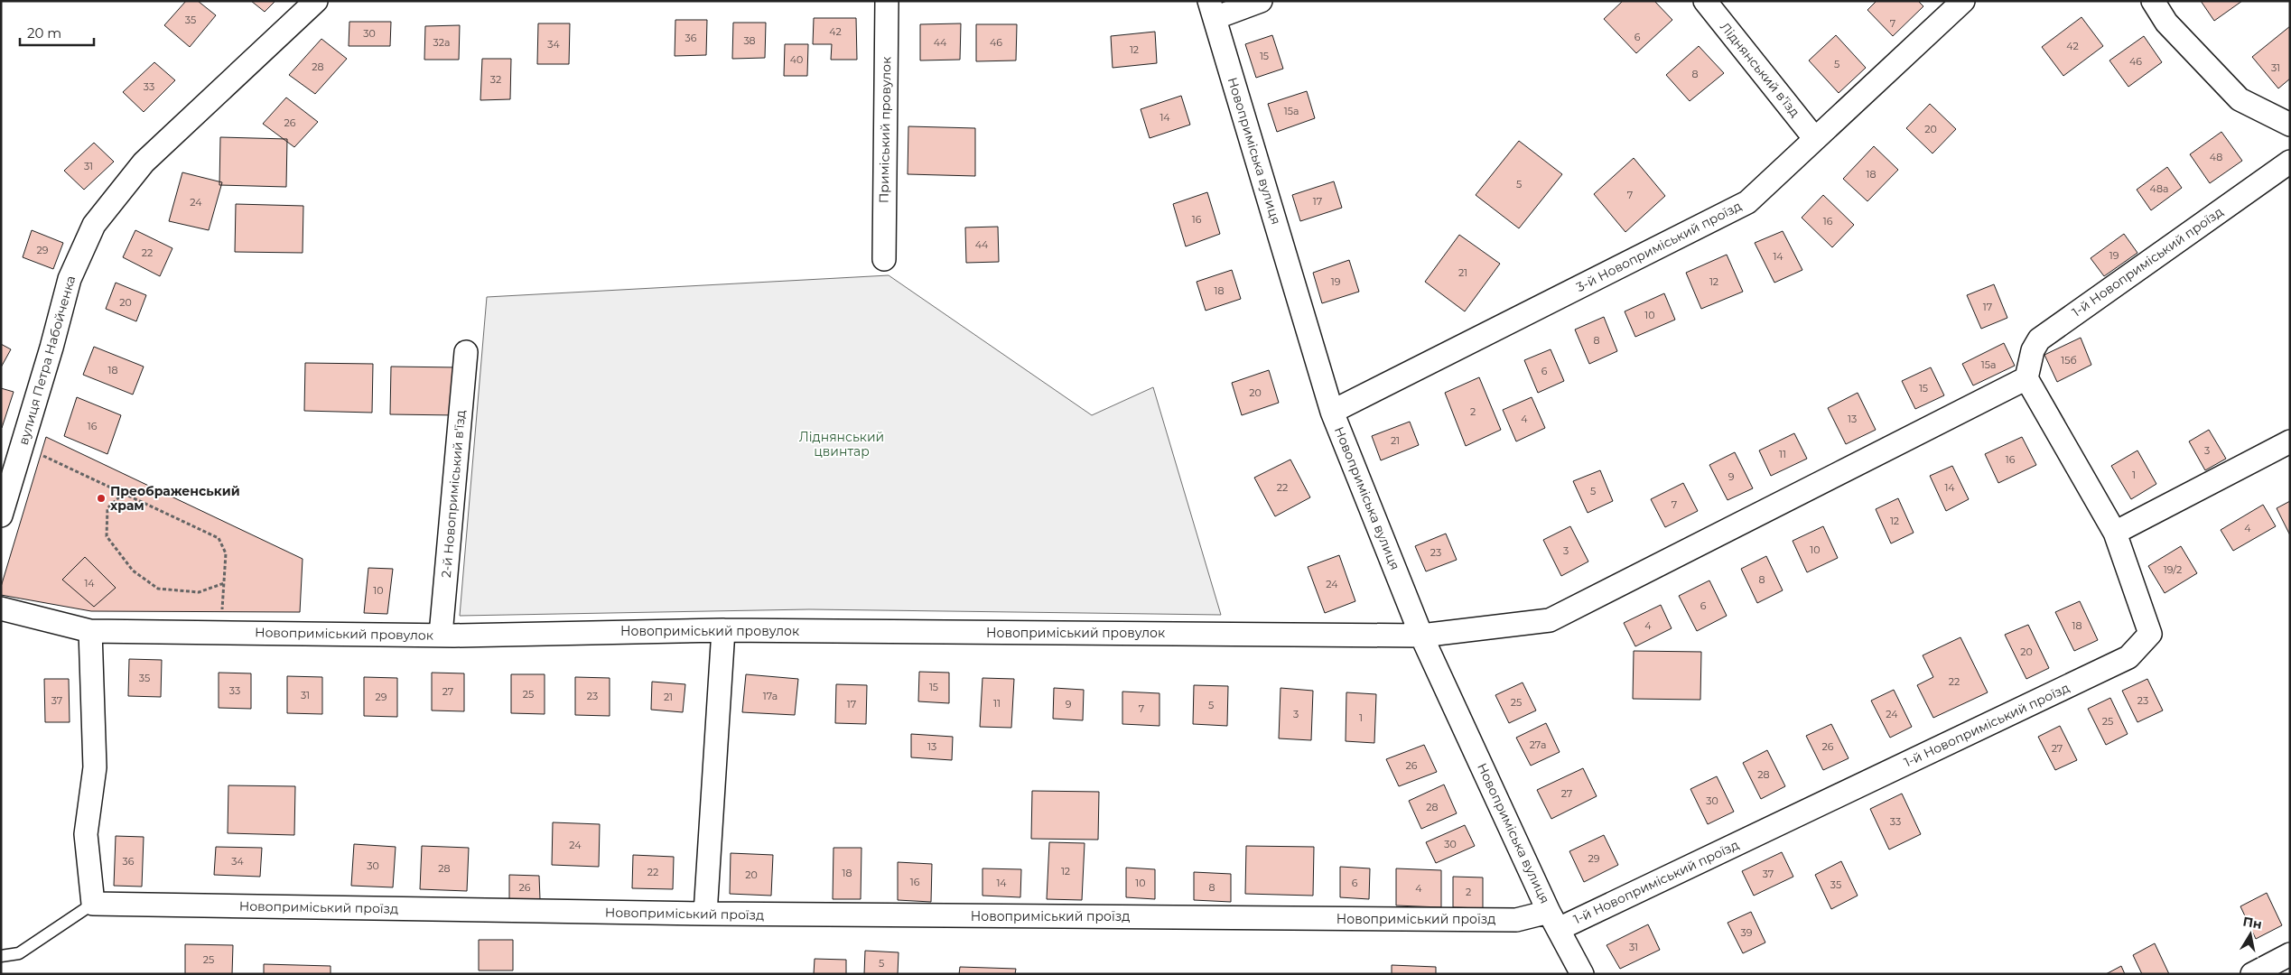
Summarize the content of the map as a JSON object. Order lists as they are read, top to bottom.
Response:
{
  "streets": {
    "street": [
      "Ліднянський в’їзд",
      "Приміський провулок",
      "Новоприміська вулиця",
      "3-й Новоприміський проїзд",
      "1-й Новоприміський проїзд",
      "вулиця Петра Набойченка",
      "2-й Новоприміський в'їзд",
      "Новоприміський провулок",
      "Новоприміський проїзд"
    ]
  },
  "crossings": [
    ["Ліднянський в’їзд", "3-й Новоприміський проїзд"],
    ["Новоприміська вулиця", "3-й Новоприміський проїзд"],
    ["Новоприміська вулиця", "1-й Новоприміський проїзд"],
    ["Новоприміська вулиця", "Новоприміський провулок"],
    ["Новоприміська вулиця", "Новоприміський проїзд"],
    ["1-й Новоприміський проїзд", "Новоприміський проїзд"],
    ["2-й Новоприміський в'їзд", "Новоприміський провулок"]
  ],
  "parks": ["Ліднянський цвинтар"],
  "places": ["Преображенський храм"],
  "house_numbers": [
    "35",
    "7",
    "42",
    "30",
    "6",
    "36",
    "38",
    "32а",
    "44",
    "46",
    "34",
    "42",
    "12",
    "15",
    "40",
    "46",
    "5",
    "28",
    "31",
    "8",
    "32",
    "33",
    "15а",
    "14",
    "26",
    "20",
    "48",
    "31",
    "18",
    "5",
    "48а",
    "7",
    "17",
    "24",
    "16",
    "16",
    "44",
    "29",
    "22",
    "19",
    "14",
    "21",
    "19",
    "12",
    "18",
    "20",
    "17",
    "10",
    "8",
    "15б",
    "15а",
    "18",
    "6",
    "15",
    "20",
    "2",
    "4",
    "13",
    "16",
    "21",
    "3",
    "11",
    "16",
    "1",
    "9",
    "22",
    "14",
    "5",
    "7",
    "12",
    "4",
    "10",
    "3",
    "23",
    "19/2",
    "8",
    "14",
    "24",
    "10",
    "6",
    "4",
    "18",
    "20",
    "35",
    "22",
    "15",
    "33",
    "27",
    "25",
    "31",
    "23",
    "17а",
    "29",
    "21",
    "37",
    "23",
    "25",
    "11",
    "17",
    "9",
    "5",
    "7",
    "3",
    "24",
    "1",
    "25",
    "27а",
    "13",
    "26",
    "27",
    "26",
    "28",
    "27",
    "30",
    "28",
    "33",
    "30",
    "24",
    "29",
    "36",
    "34",
    "30",
    "28",
    "12",
    "22",
    "18",
    "37",
    "20",
    "16",
    "14",
    "10",
    "6",
    "35",
    "26",
    "8",
    "4",
    "2",
    "39",
    "31",
    "25",
    "5"
  ],
  "scale_bar": "20 m",
  "north": "top"
}
